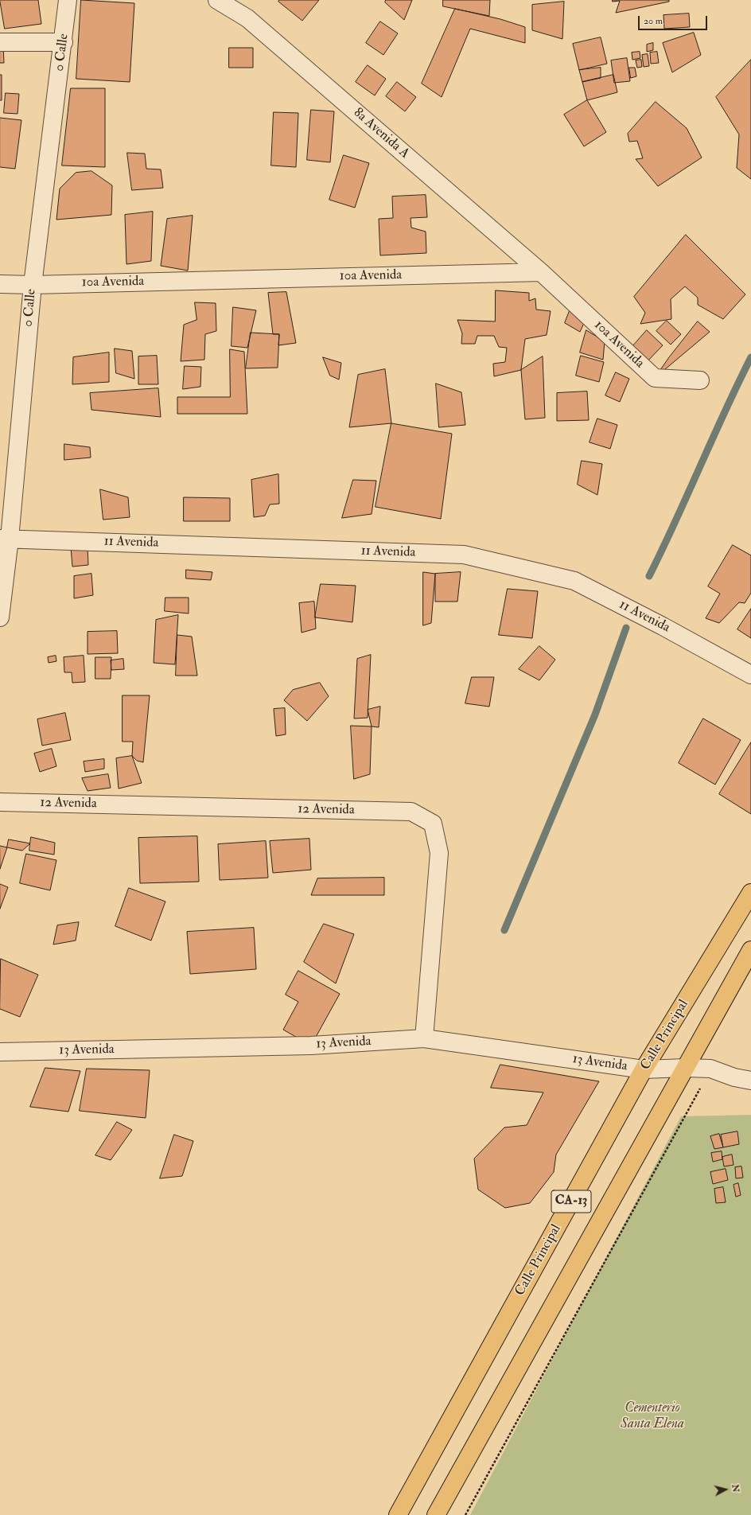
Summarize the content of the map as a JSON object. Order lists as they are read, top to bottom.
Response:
{
  "streets": {
    "main road": ["Calle Principal", "CA-13"],
    "street": [
      "0 Calle",
      "8a Avenida A",
      "10a Avenida",
      "11 Avenida",
      "12 Avenida",
      "13 Avenida"
    ]
  },
  "crossings": [
    ["0 Calle", "10a Avenida"],
    ["0 Calle", "11 Avenida"],
    ["8a Avenida A", "10a Avenida"],
    ["12 Avenida", "13 Avenida"],
    ["Calle Principal", "13 Avenida"],
    ["13 Avenida", "CA-13"]
  ],
  "parks": ["Cementerio Santa Elena"],
  "scale_bar": "20 m",
  "north": "right"
}
